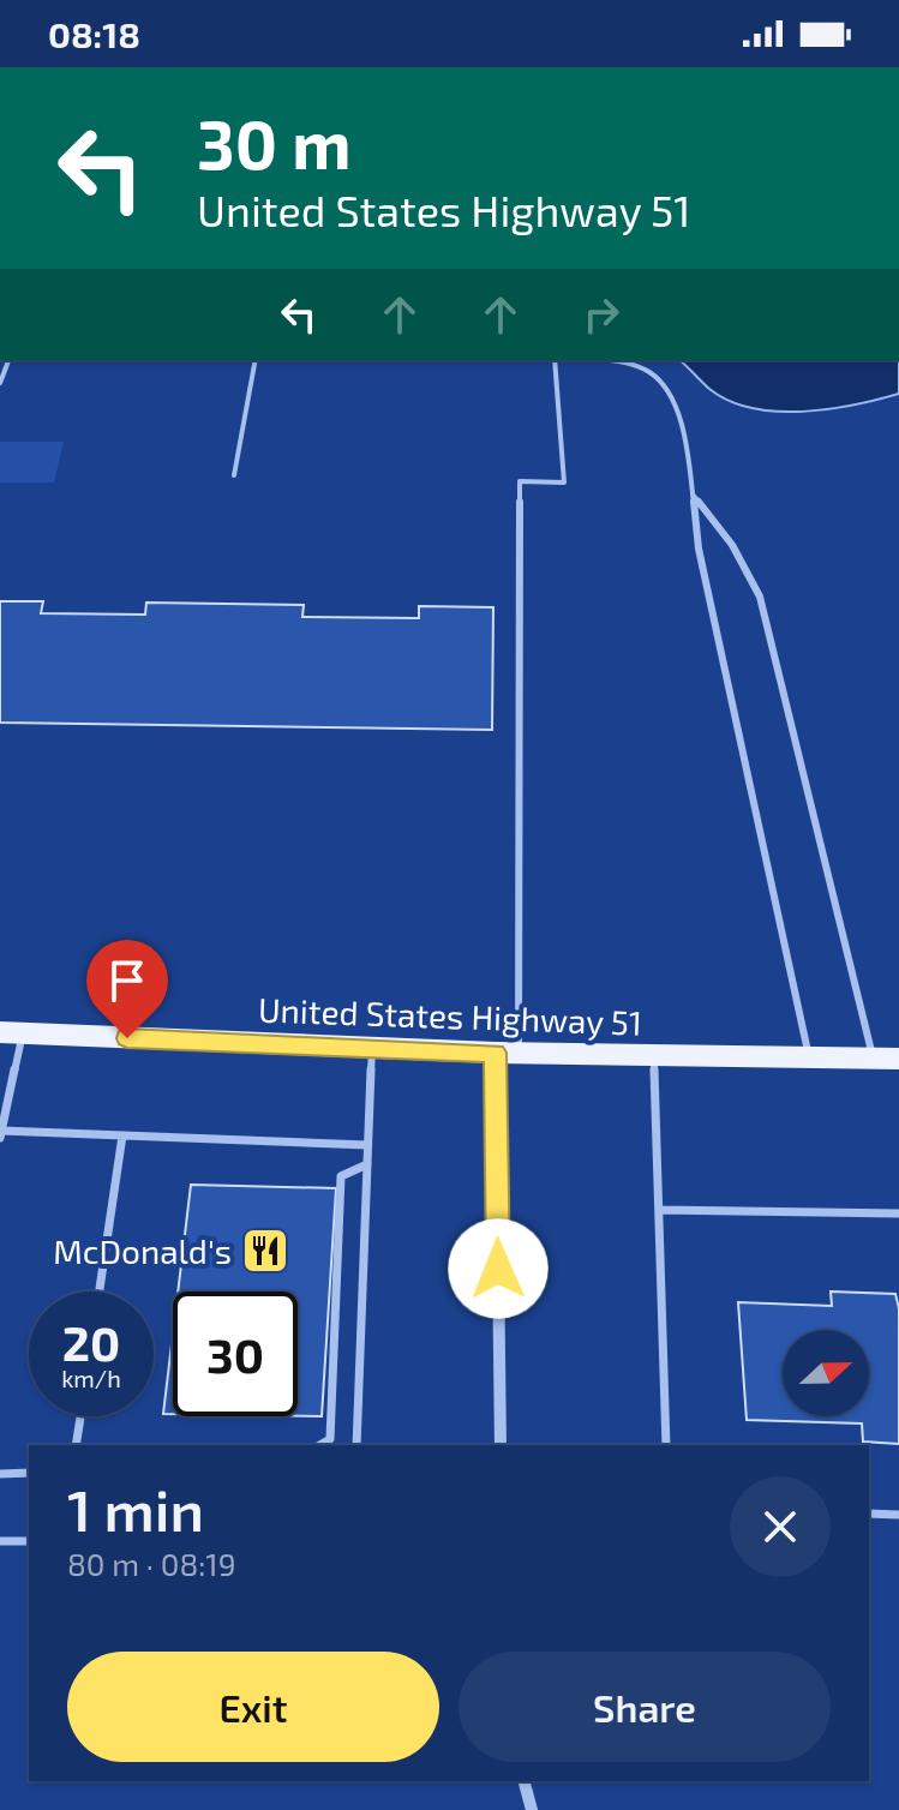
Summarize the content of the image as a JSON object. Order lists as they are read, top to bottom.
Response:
{
  "streets": {
    "main road": ["United States Highway 51"]
  },
  "places": {
    "restaurant": ["McDonald's"]
  },
  "north": "right",
  "page": {
    "status": "08:18",
    "turn": ["30 m", "United States Highway 51"],
    "speed": "20 km/h",
    "limit": "30",
    "heading": ["1 min", "80 m · 08:19"],
    "buttons": ["Exit", "Share"]
  }
}
